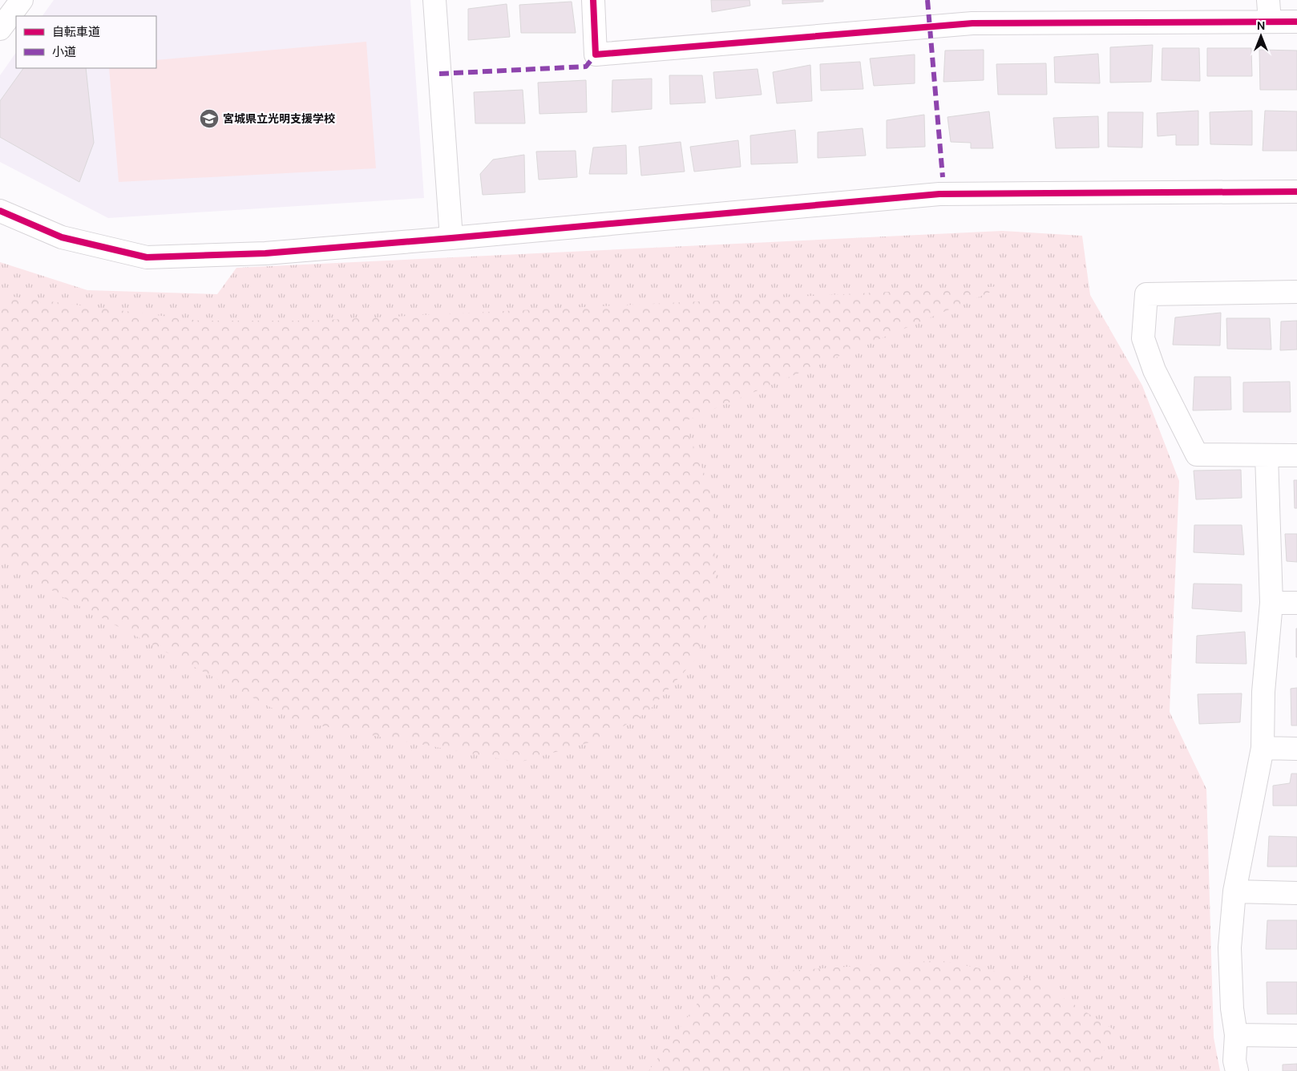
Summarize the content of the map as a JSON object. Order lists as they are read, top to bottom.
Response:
{
  "places": {
    "school or university": ["宮城県立光明支援学校"]
  },
  "legend": ["自転車道", "小道"],
  "north": "top"
}
